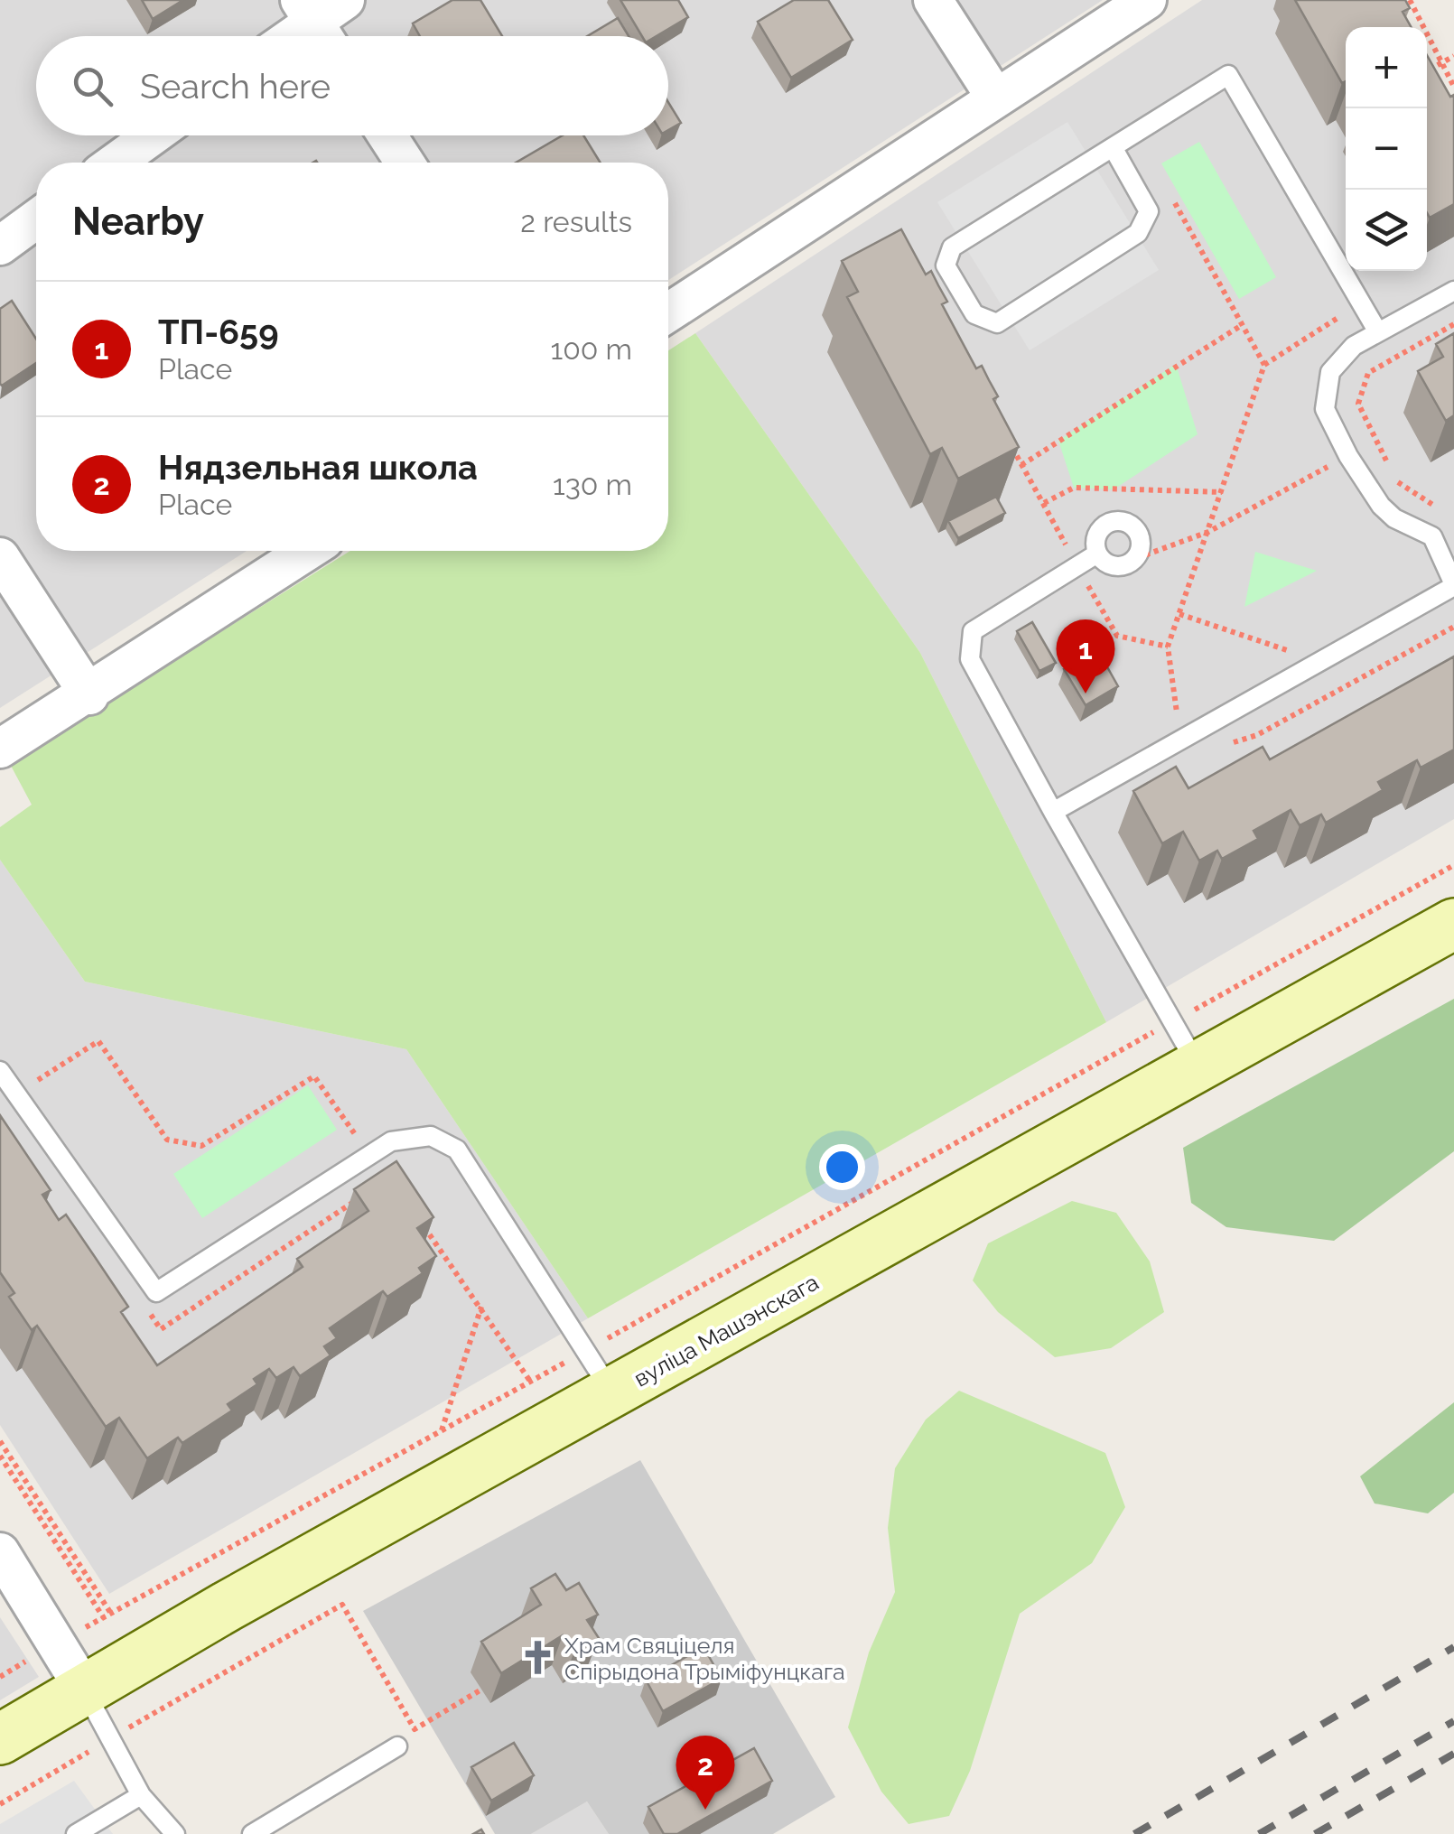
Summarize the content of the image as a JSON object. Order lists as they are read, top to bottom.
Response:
{
  "streets": {
    "main road": ["вуліца Машэнскага"]
  },
  "places": {
    "church": ["Храм Свяціцеля Спірыдона Трыміфунцкага"]
  },
  "page": {
    "map_buttons": ["+", "−"],
    "search": "Search here",
    "heading": ["Nearby", "2 results"],
    "list": [
      {
        "mark": "1",
        "name": "ТП-659",
        "note": "Place",
        "value": "100 m"
      },
      {
        "mark": "2",
        "name": "Нядзельная школа",
        "note": "Place",
        "value": "130 m"
      }
    ],
    "pins": ["1", "2"]
  }
}
